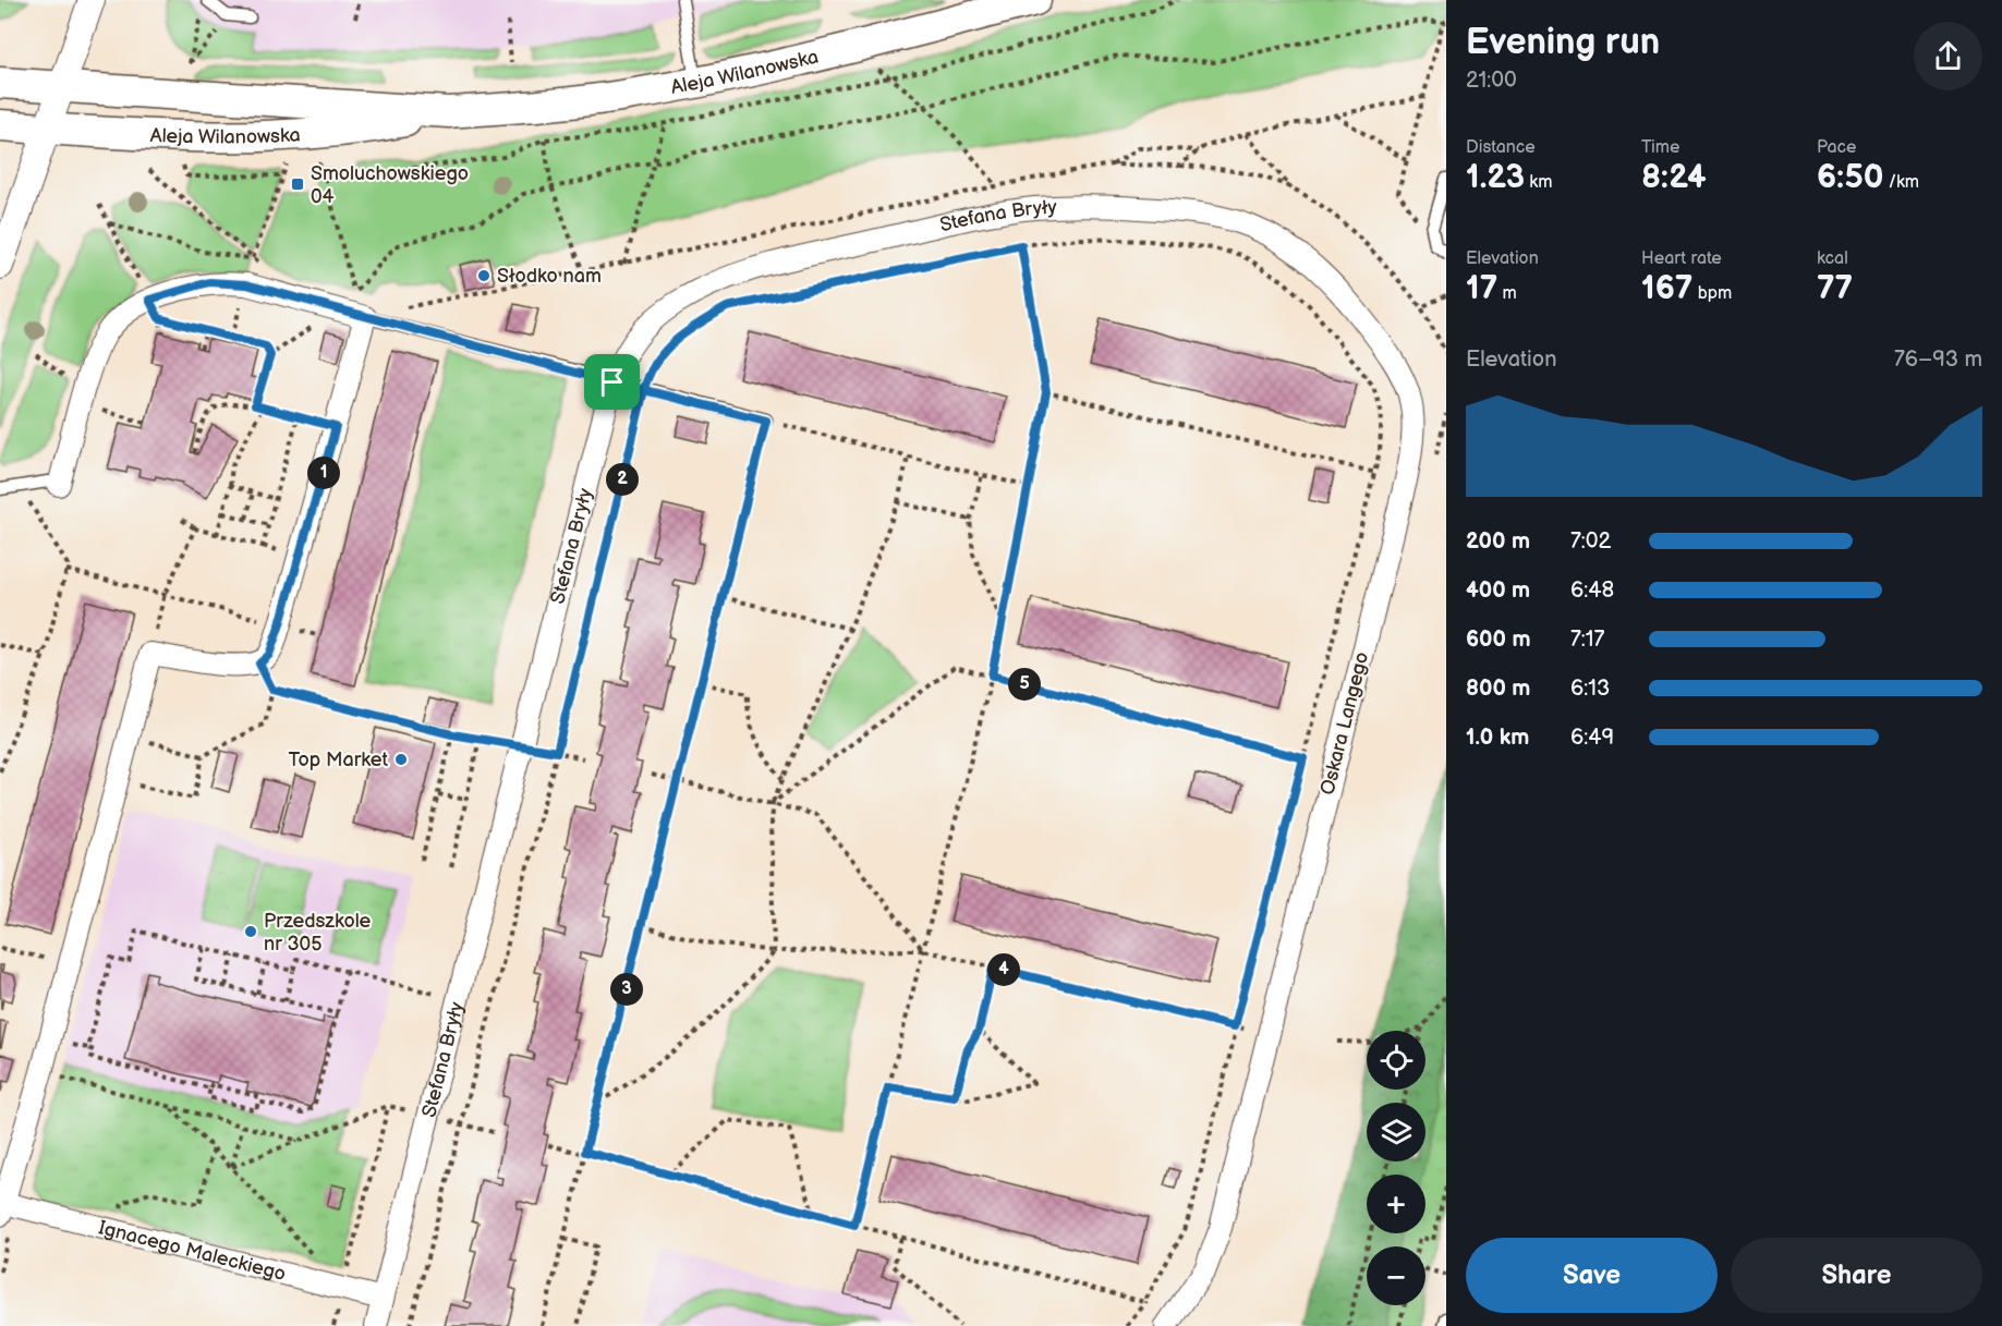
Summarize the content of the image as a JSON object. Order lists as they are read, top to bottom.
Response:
{
  "streets": {
    "main road": ["Aleja Wilanowska"],
    "street": ["Stefana Bryły", "Oskara Langego", "Ignacego Maleckiego"]
  },
  "crossings": [
    ["Stefana Bryły", "Oskara Langego"],
    ["Stefana Bryły", "Ignacego Maleckiego"]
  ],
  "places": {
    "transit": ["Smoluchowskiego 04"],
    "other": ["Słodko nam", "Top Market", "Przedszkole nr 305"]
  },
  "page": {
    "heading": ["Evening run", "21:00"],
    "stats": [
      ["Distance", "1.23 km"],
      ["Time", "8:24"],
      ["Pace", "6:50 /km"],
      ["Elevation", "17 m"],
      ["Heart rate", "167 bpm"],
      ["kcal", "77"]
    ],
    "chart": ["Elevation", "76–93 m"],
    "pins": [
      "1",
      "2",
      "5",
      "4",
      "3"
    ],
    "list": [
      {
        "name": "200 m",
        "note": "7:02"
      },
      {
        "name": "400 m",
        "note": "6:48"
      },
      {
        "name": "600 m",
        "note": "7:17"
      },
      {
        "name": "800 m",
        "note": "6:13"
      },
      {
        "name": "1.0 km",
        "note": "6:49"
      }
    ],
    "map_buttons": ["+", "−"],
    "buttons": ["Save", "Share"]
  }
}
